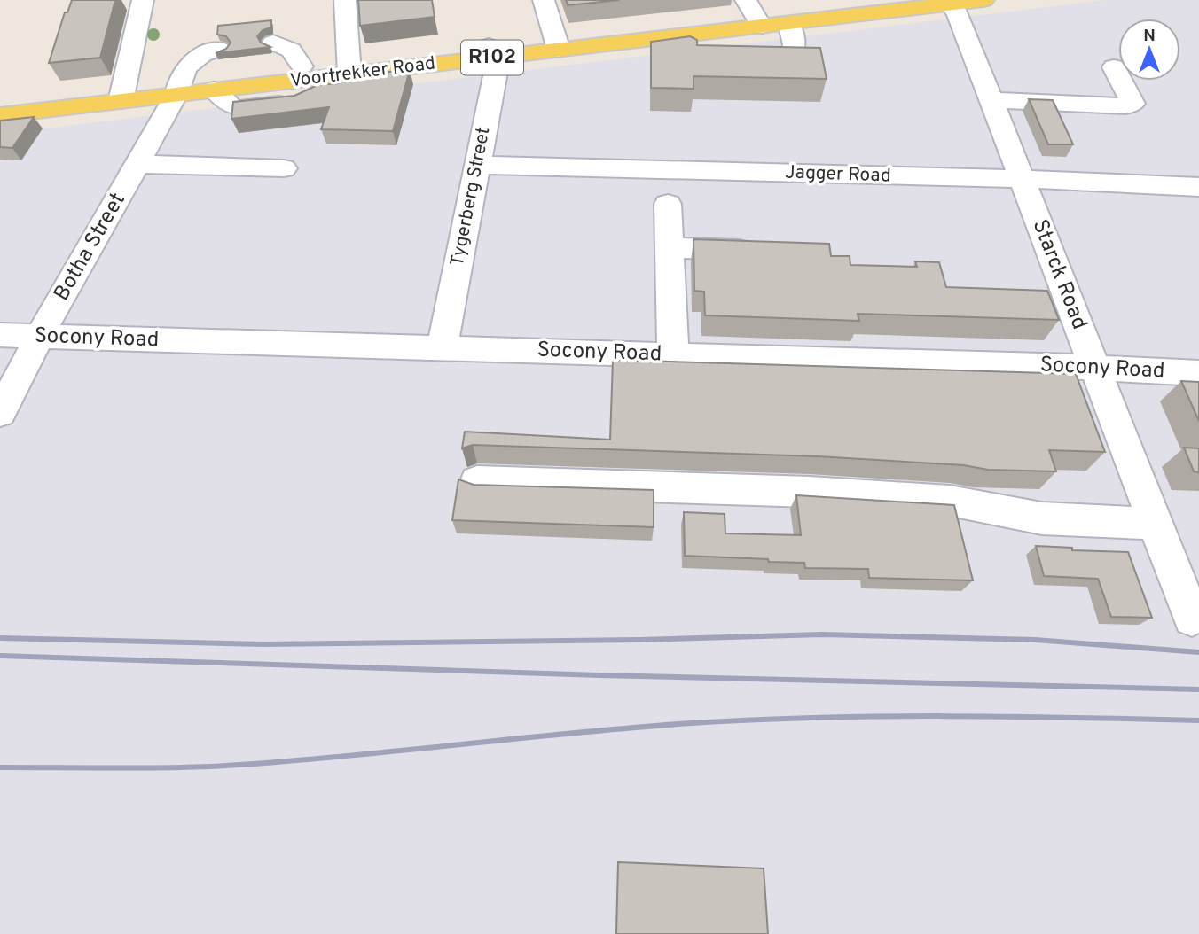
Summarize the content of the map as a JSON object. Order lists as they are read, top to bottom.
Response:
{
  "streets": {
    "main road": ["R102", "Voortrekker Road"],
    "street": [
      "Jagger Road",
      "Tygerberg Street",
      "Botha Street",
      "Starck Road",
      "Socony Road"
    ]
  },
  "crossings": [
    ["Voortrekker Road", "Tygerberg Street"],
    ["Voortrekker Road", "Botha Street"],
    ["Voortrekker Road", "Starck Road"],
    ["Jagger Road", "Tygerberg Street"],
    ["Jagger Road", "Starck Road"],
    ["Tygerberg Street", "Socony Road"],
    ["Botha Street", "Socony Road"],
    ["Starck Road", "Socony Road"]
  ],
  "north": "top"
}
